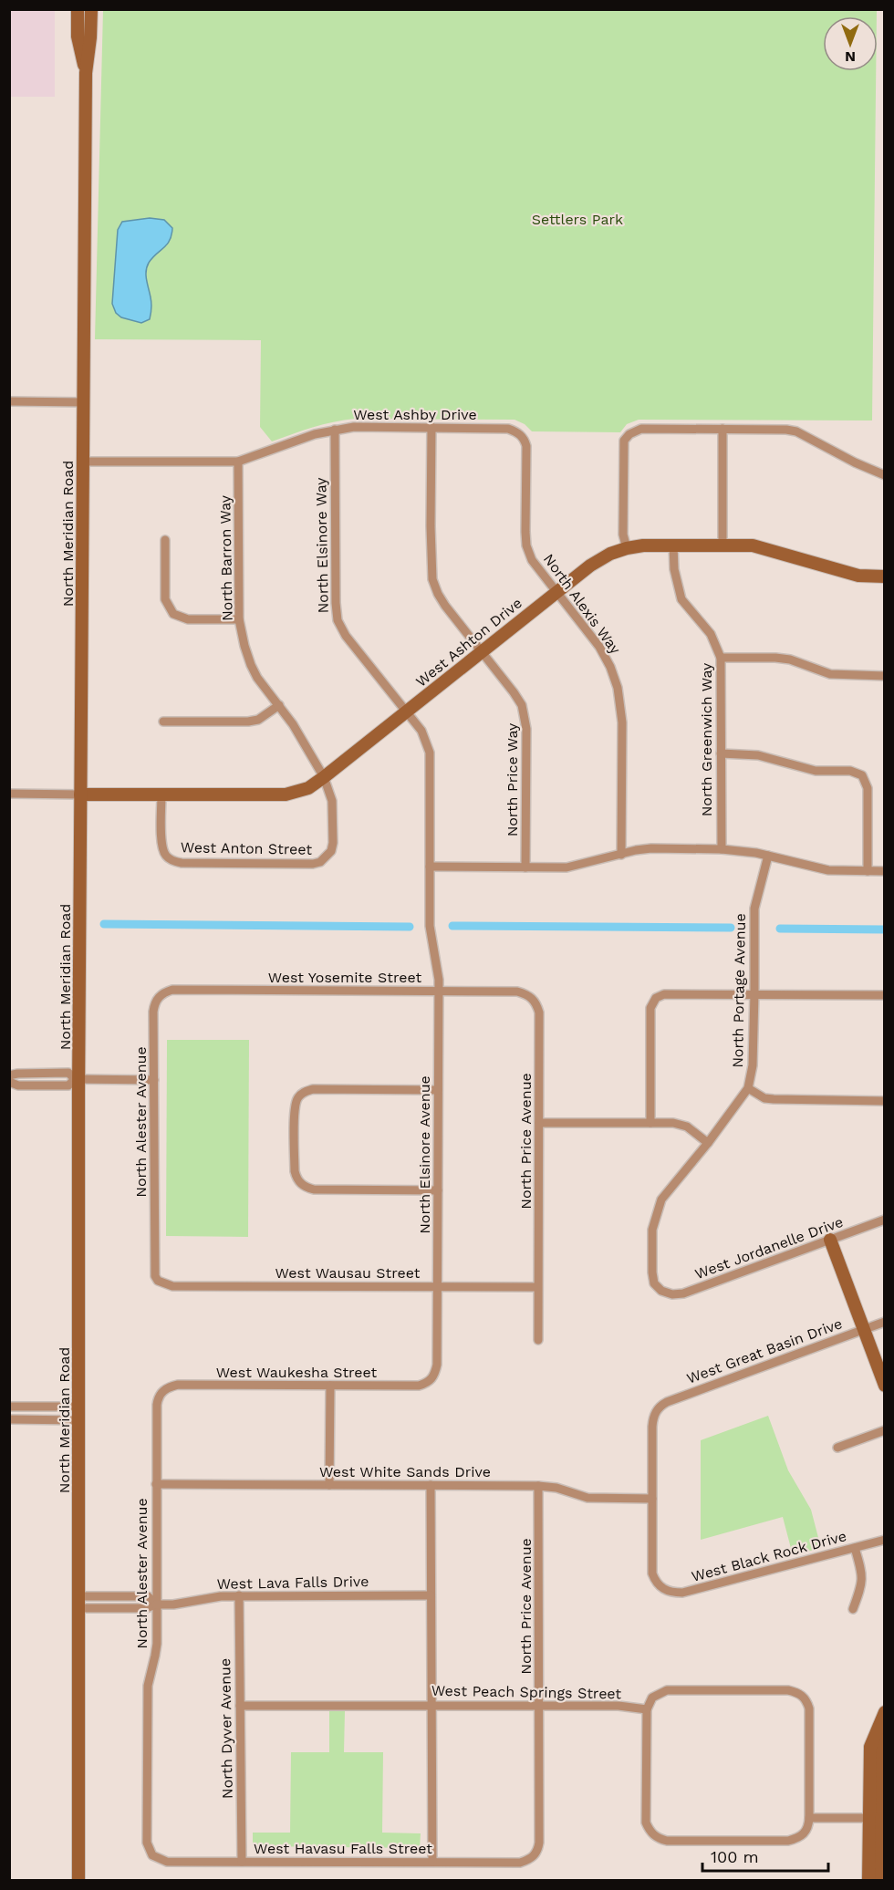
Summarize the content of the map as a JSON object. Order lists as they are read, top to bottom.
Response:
{
  "streets": {
    "main road": ["North Meridian Road", "West Ashton Drive"],
    "street": [
      "West Ashby Drive",
      "North Elsinore Way",
      "North Barron Way",
      "North Alexis Way",
      "North Greenwich Way",
      "North Price Way",
      "West Anton Street",
      "West Yosemite Street",
      "North Portage Avenue",
      "North Alester Avenue",
      "North Price Avenue",
      "North Elsinore Avenue",
      "West Jordanelle Drive",
      "West Wausau Street",
      "West Great Basin Drive",
      "West Waukesha Street",
      "West White Sands Drive",
      "West Black Rock Drive",
      "West Lava Falls Drive",
      "West Peach Springs Street",
      "North Dyver Avenue",
      "West Havasu Falls Street"
    ]
  },
  "crossings": [
    ["West Ashby Drive", "North Meridian Road"],
    ["West Ashby Drive", "North Elsinore Way"],
    ["West Ashby Drive", "North Barron Way"],
    ["West Ashby Drive", "North Alexis Way"],
    ["West Ashby Drive", "North Price Way"],
    ["North Meridian Road", "West Ashton Drive"],
    ["North Meridian Road", "West Lava Falls Drive"],
    ["North Elsinore Way", "West Ashton Drive"],
    ["North Elsinore Way", "North Elsinore Avenue"],
    ["North Barron Way", "West Ashton Drive"],
    ["North Barron Way", "West Anton Street"],
    ["North Alexis Way", "West Ashton Drive"],
    ["West Ashton Drive", "North Greenwich Way"],
    ["West Ashton Drive", "North Price Way"],
    ["West Ashton Drive", "West Anton Street"],
    ["West Yosemite Street", "North Alester Avenue"],
    ["West Yosemite Street", "North Price Avenue"],
    ["West Yosemite Street", "North Elsinore Avenue"],
    ["North Portage Avenue", "West Jordanelle Drive"],
    ["North Alester Avenue", "West Wausau Street"],
    ["North Alester Avenue", "West Waukesha Street"],
    ["North Alester Avenue", "West White Sands Drive"],
    ["North Alester Avenue", "West Lava Falls Drive"],
    ["North Alester Avenue", "West Havasu Falls Street"],
    ["North Price Avenue", "West Wausau Street"],
    ["North Price Avenue", "West White Sands Drive"],
    ["North Price Avenue", "West Peach Springs Street"],
    ["North Price Avenue", "West Havasu Falls Street"],
    ["North Elsinore Avenue", "West Wausau Street"],
    ["North Elsinore Avenue", "West Waukesha Street"],
    ["West Great Basin Drive", "West White Sands Drive"],
    ["West Great Basin Drive", "West Black Rock Drive"],
    ["West White Sands Drive", "West Black Rock Drive"],
    ["West Lava Falls Drive", "North Dyver Avenue"],
    ["West Peach Springs Street", "North Dyver Avenue"],
    ["North Dyver Avenue", "West Havasu Falls Street"]
  ],
  "parks": ["Settlers Park"],
  "scale_bar": "100 m",
  "north": "bottom"
}
